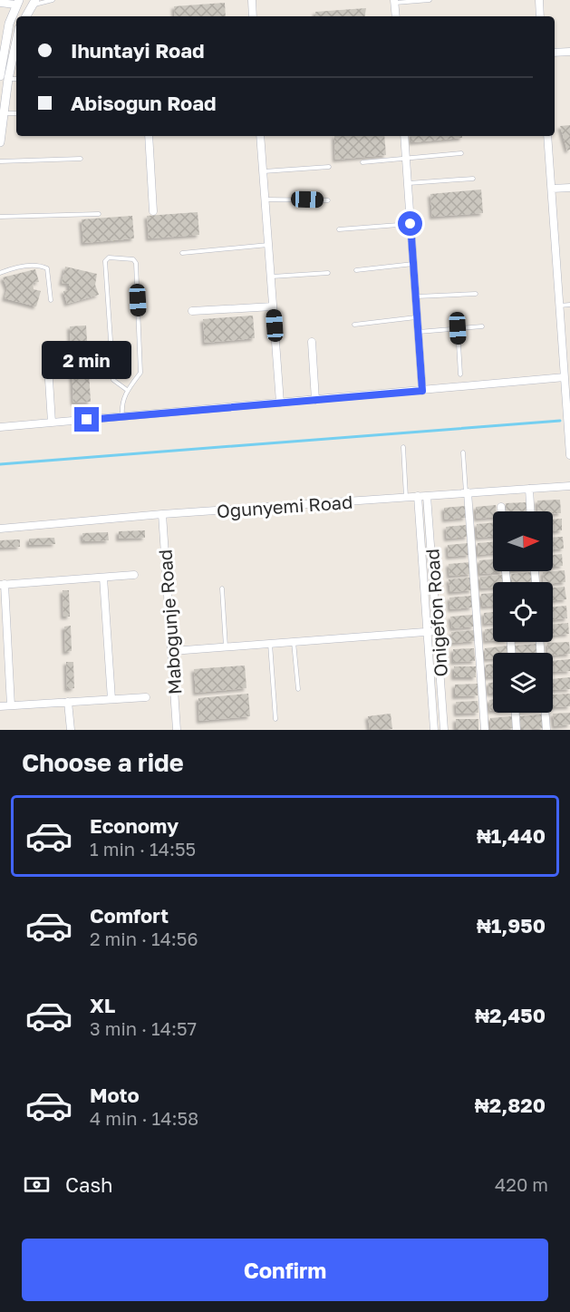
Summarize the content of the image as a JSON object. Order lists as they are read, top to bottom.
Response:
{
  "streets": {
    "street": ["Ogunyemi Road", "Onigefon Road", "Mabogunje Road"]
  },
  "crossings": [
    ["Ogunyemi Road", "Onigefon Road"],
    ["Ogunyemi Road", "Mabogunje Road"]
  ],
  "north": "right",
  "page": {
    "banner": ["Ihuntayi Road", "Abisogun Road"],
    "bubble": "2 min",
    "heading": "Choose a ride",
    "list": [
      {
        "name": "Economy",
        "note": "1 min · 14:55",
        "value": "₦1,440"
      },
      {
        "name": "Comfort",
        "note": "2 min · 14:56",
        "value": "₦1,950"
      },
      {
        "name": "XL",
        "note": "3 min · 14:57",
        "value": "₦2,450"
      },
      {
        "name": "Moto",
        "note": "4 min · 14:58",
        "value": "₦2,820"
      }
    ],
    "pay": ["Cash", "420 m"],
    "buttons": "Confirm"
  }
}
